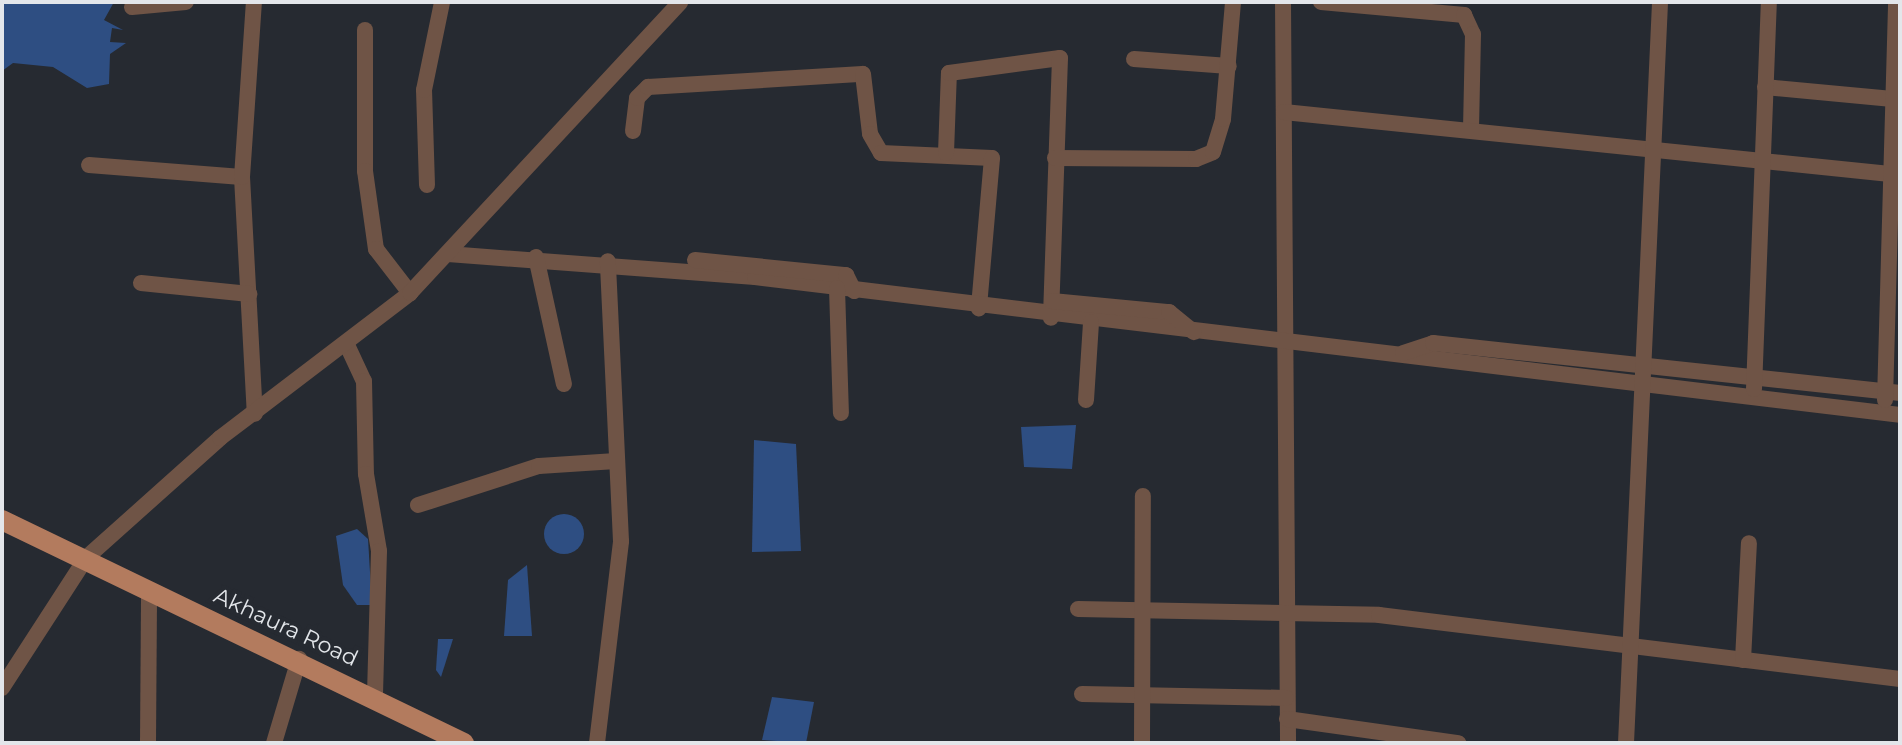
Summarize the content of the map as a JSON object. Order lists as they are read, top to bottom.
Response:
{
  "streets": {
    "main road": ["Akhaura Road"]
  }
}
